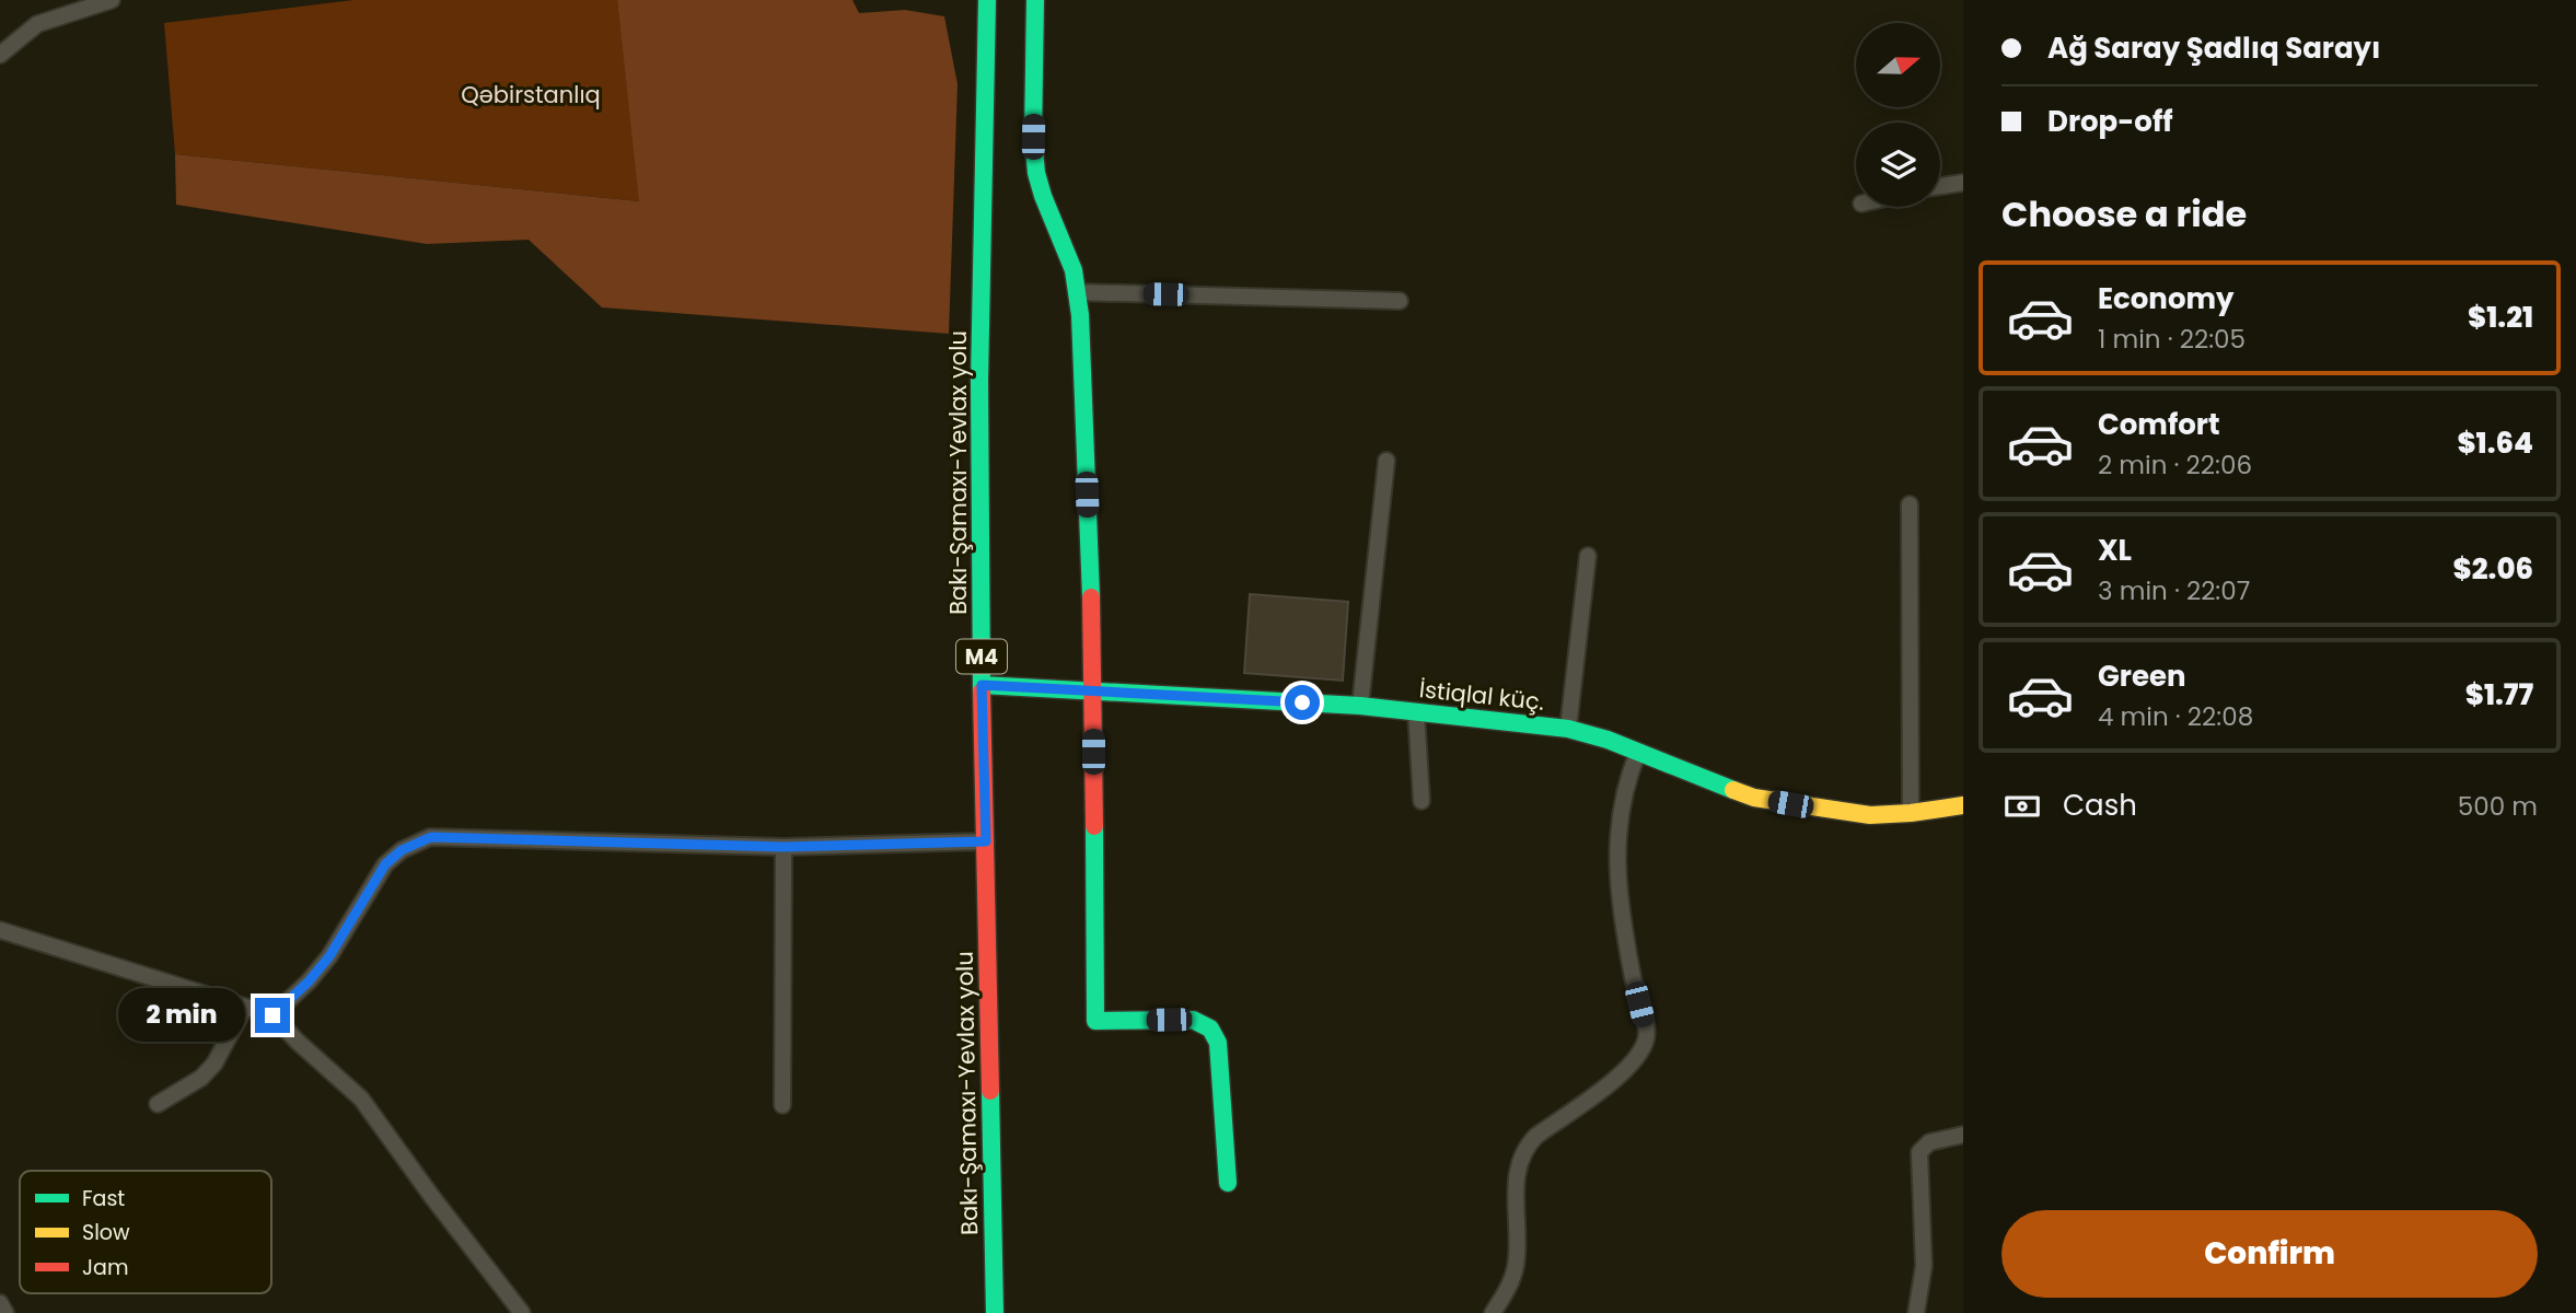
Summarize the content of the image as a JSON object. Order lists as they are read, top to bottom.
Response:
{
  "streets": {
    "main road": ["Bakı-Şamaxı-Yevlax yolu", "M4", "İstiqlal küç."]
  },
  "crossings": [
    ["Bakı-Şamaxı-Yevlax yolu", "İstiqlal küç."]
  ],
  "parks": ["Qəbirstanlıq"],
  "legend": ["Fast", "Slow", "Jam"],
  "north": "right",
  "page": {
    "banner": ["Ağ Saray Şadlıq Sarayı", "Drop-off"],
    "heading": "Choose a ride",
    "list": [
      {
        "name": "Economy",
        "note": "1 min · 22:05",
        "value": "$1.21"
      },
      {
        "name": "Comfort",
        "note": "2 min · 22:06",
        "value": "$1.64"
      },
      {
        "name": "XL",
        "note": "3 min · 22:07",
        "value": "$2.06"
      },
      {
        "name": "Green",
        "note": "4 min · 22:08",
        "value": "$1.77"
      }
    ],
    "pay": ["Cash", "500 m"],
    "bubble": "2 min",
    "buttons": "Confirm"
  }
}
